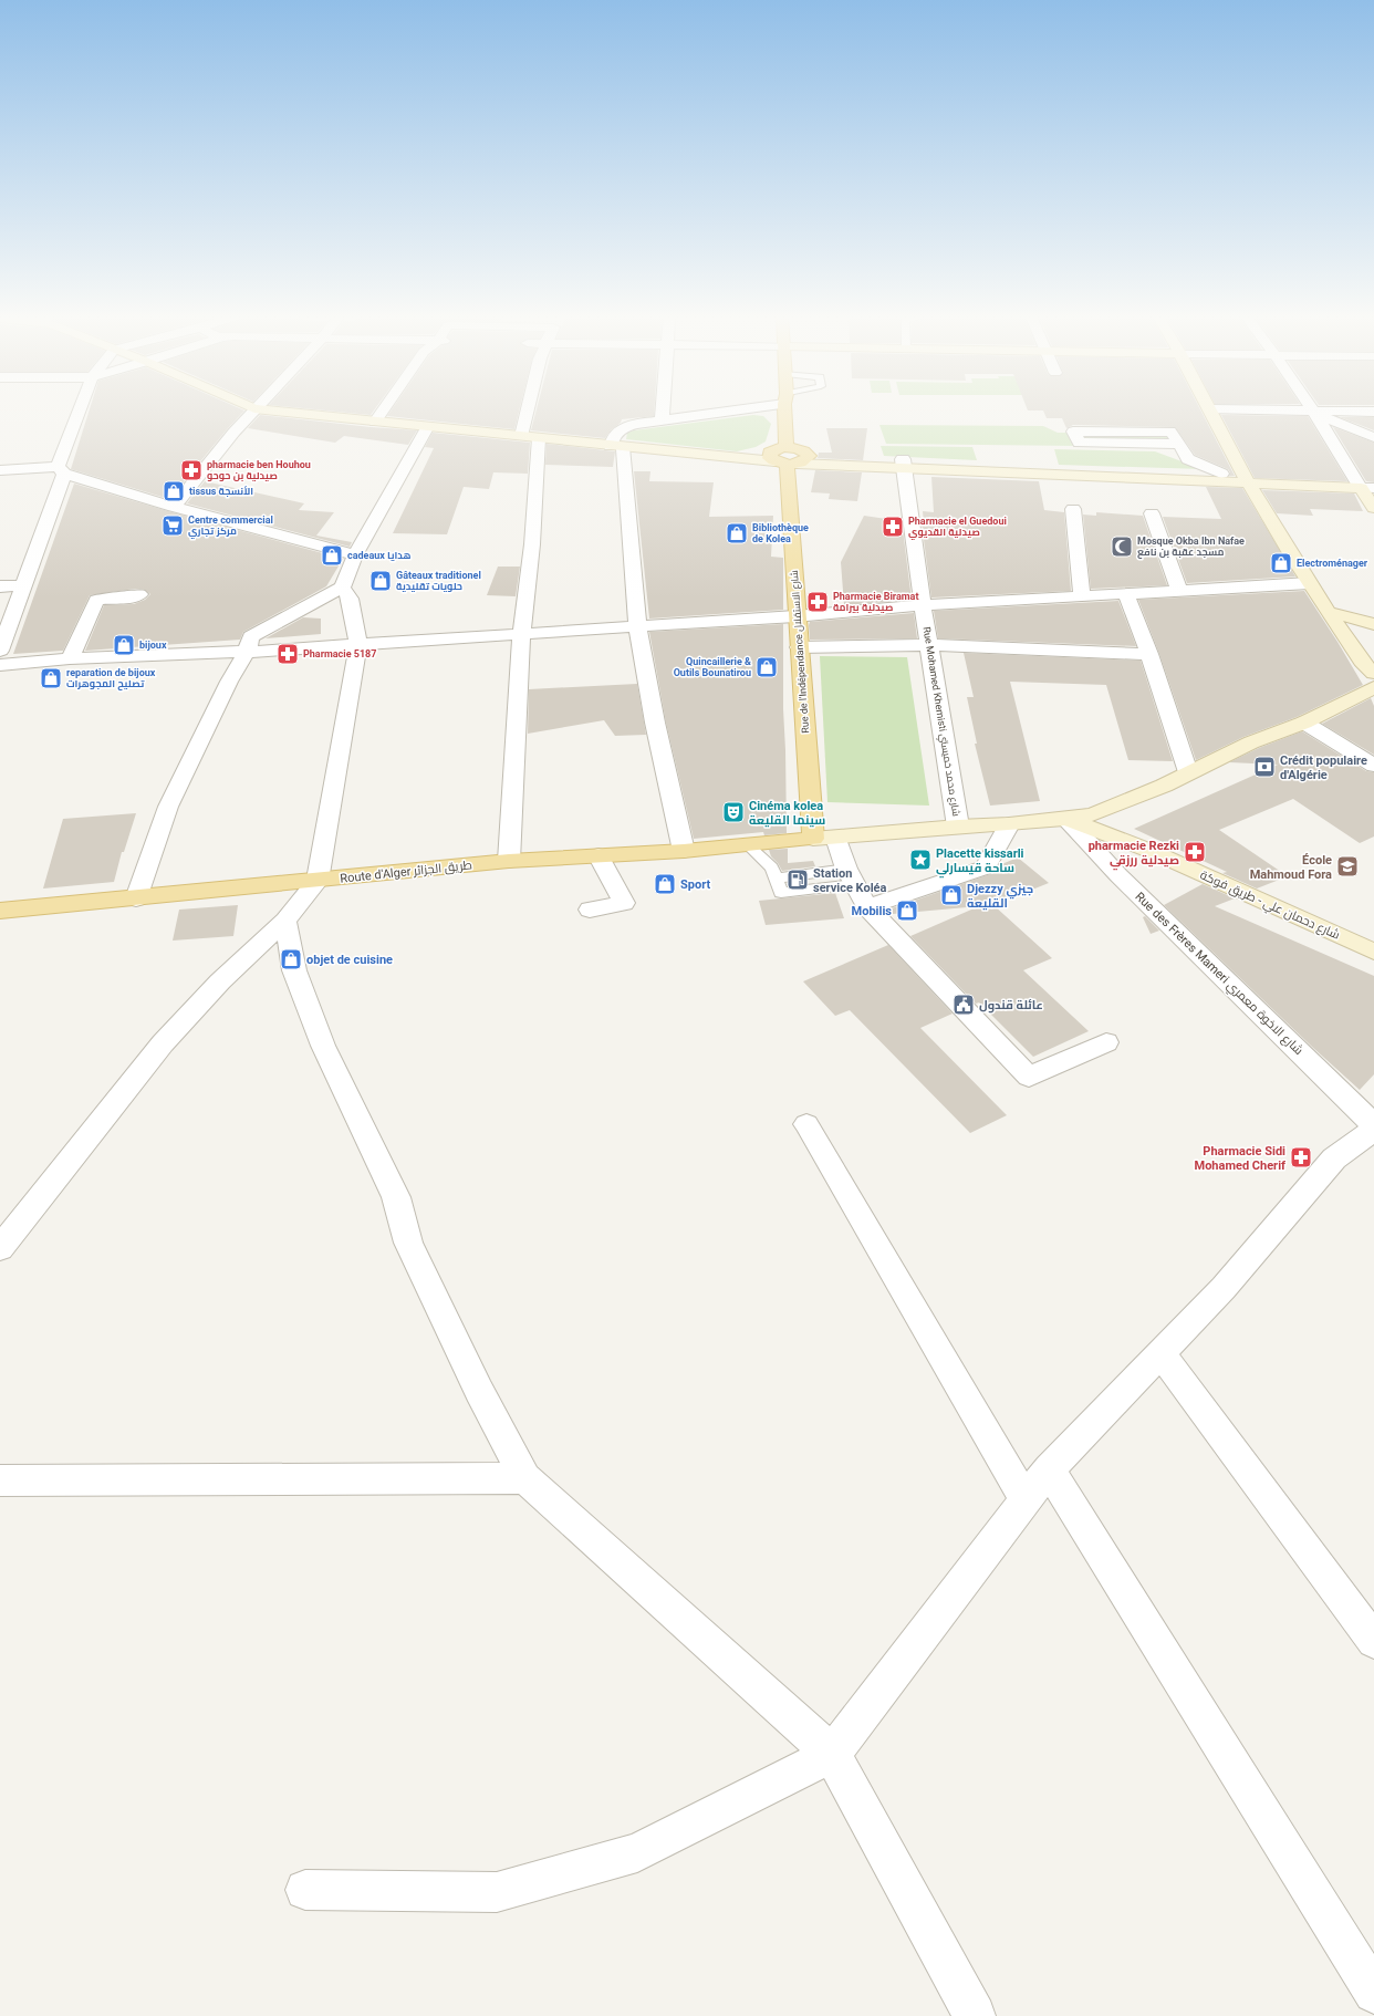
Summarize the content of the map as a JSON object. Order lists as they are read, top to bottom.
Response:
{
  "streets": {
    "main road": ["Rue de l'Indépendance شارع الاستقلال", "Route d'Alger طريق الجزائر", "شارع دحمان علي - طريق فوكة"],
    "street": ["Rue Mohamed Khemisti شارع محمد خميستي", "Rue des Frères Mameri شارع الاخوة معمري"]
  },
  "crossings": [
    ["Rue de l'Indépendance شارع الاستقلال", "Route d'Alger طريق الجزائر"],
    ["شارع دحمان علي - طريق فوكة", "Rue des Frères Mameri شارع الاخوة معمري"]
  ],
  "places": {
    "pharmacy": [
      "pharmacie ben Houhou صيدلية بن حوحو",
      "Pharmacie el Guedoui صيدلية القديوي",
      "Pharmacie Biramat صيدلية بيرامة",
      "Pharmacie 5187",
      "pharmacie Rezki صيدلية ررزقي",
      "Pharmacie Sidi Mohamed Cherif"
    ],
    "shop": [
      "tissus الأنسجة",
      "Bibliothèque de Kolea",
      "cadeaux هدايا",
      "Electroménager",
      "Gâteaux traditionel حلويات تقليدية",
      "bijoux",
      "Quincaillerie & Outils Bounatirou",
      "reparation de bijoux تصليح المجوهرات",
      "Sport",
      "Djezzy جيزي القليعة",
      "Mobilis",
      "objet de cuisine"
    ],
    "supermarket": ["Centre commercial مركز تجاري"],
    "mosque": ["Mosque Okba Ibn Nafae مسجد عقبة بن نافع"],
    "bank": ["Crédit populaire d'Algérie"],
    "theatre": ["Cinéma kolea سينما القليعة"],
    "place": ["Placette kissarli ساحة قيسارلي"],
    "school or university": ["École Mahmoud Fora"],
    "fuel station": ["Station service Koléa"],
    "public building": ["عائلة قندول"]
  }
}
